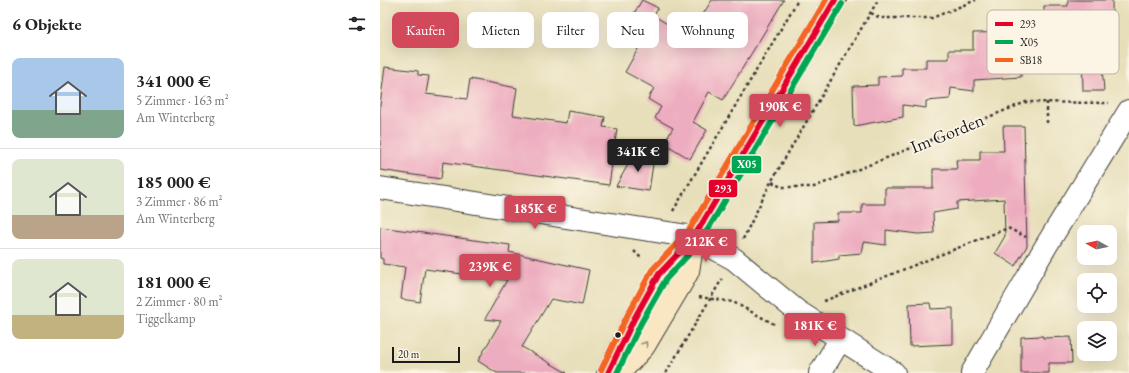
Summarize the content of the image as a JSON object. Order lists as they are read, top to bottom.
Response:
{
  "streets": {
    "path": ["Im Gorden"]
  },
  "lines": ["transit line 293", "transit line SB18", "transit line X05"],
  "legend": ["293", "X05", "SB18"],
  "scale_bar": "20 m",
  "north": "left",
  "page": {
    "heading": "6 Objekte",
    "chip": [
      "Kaufen",
      "Mieten",
      "Filter",
      "Neu",
      "Wohnung"
    ],
    "list": [
      {
        "name": "341 000 €",
        "note": "5 Zimmer · 163 m² · Am Winterberg"
      },
      {
        "name": "185 000 €",
        "note": "3 Zimmer · 86 m² · Am Winterberg"
      },
      {
        "name": "181 000 €",
        "note": "2 Zimmer · 80 m² · Tiggelkamp"
      }
    ],
    "price": [
      "190K €",
      "341K €",
      "185K €",
      "212K €",
      "239K €",
      "181K €"
    ],
    "scale": "20 m"
  }
}
